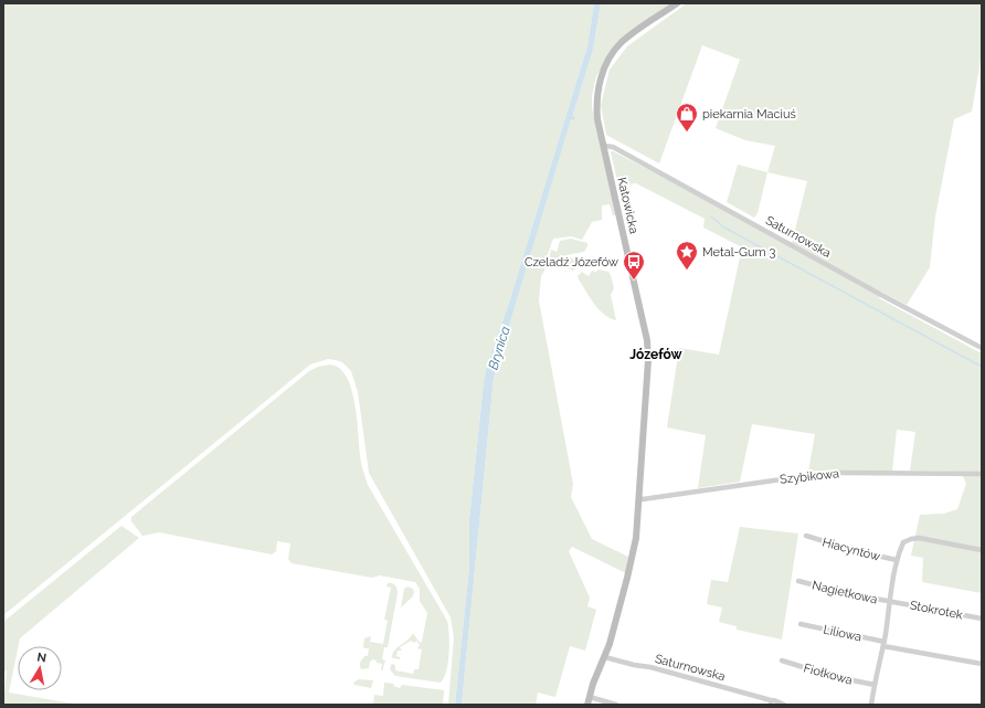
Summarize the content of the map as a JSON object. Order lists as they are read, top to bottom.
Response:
{
  "streets": {
    "street": [
      "Katowicka",
      "Saturnowska",
      "Szybikowa",
      "Hiacyntów",
      "Nagietkowa",
      "Stokrotek",
      "Liliowa",
      "Fiołkowa"
    ]
  },
  "crossings": [
    ["Katowicka", "Saturnowska"],
    ["Katowicka", "Szybikowa"],
    ["Nagietkowa", "Stokrotek"]
  ],
  "districts": ["Józefów"],
  "water": ["Brynica"],
  "places": {
    "shop": ["piekarnia Maciuś"],
    "place": ["Metal-Gum 3"],
    "bus stop": ["Czeladź Józefów"]
  },
  "north": "top"
}
